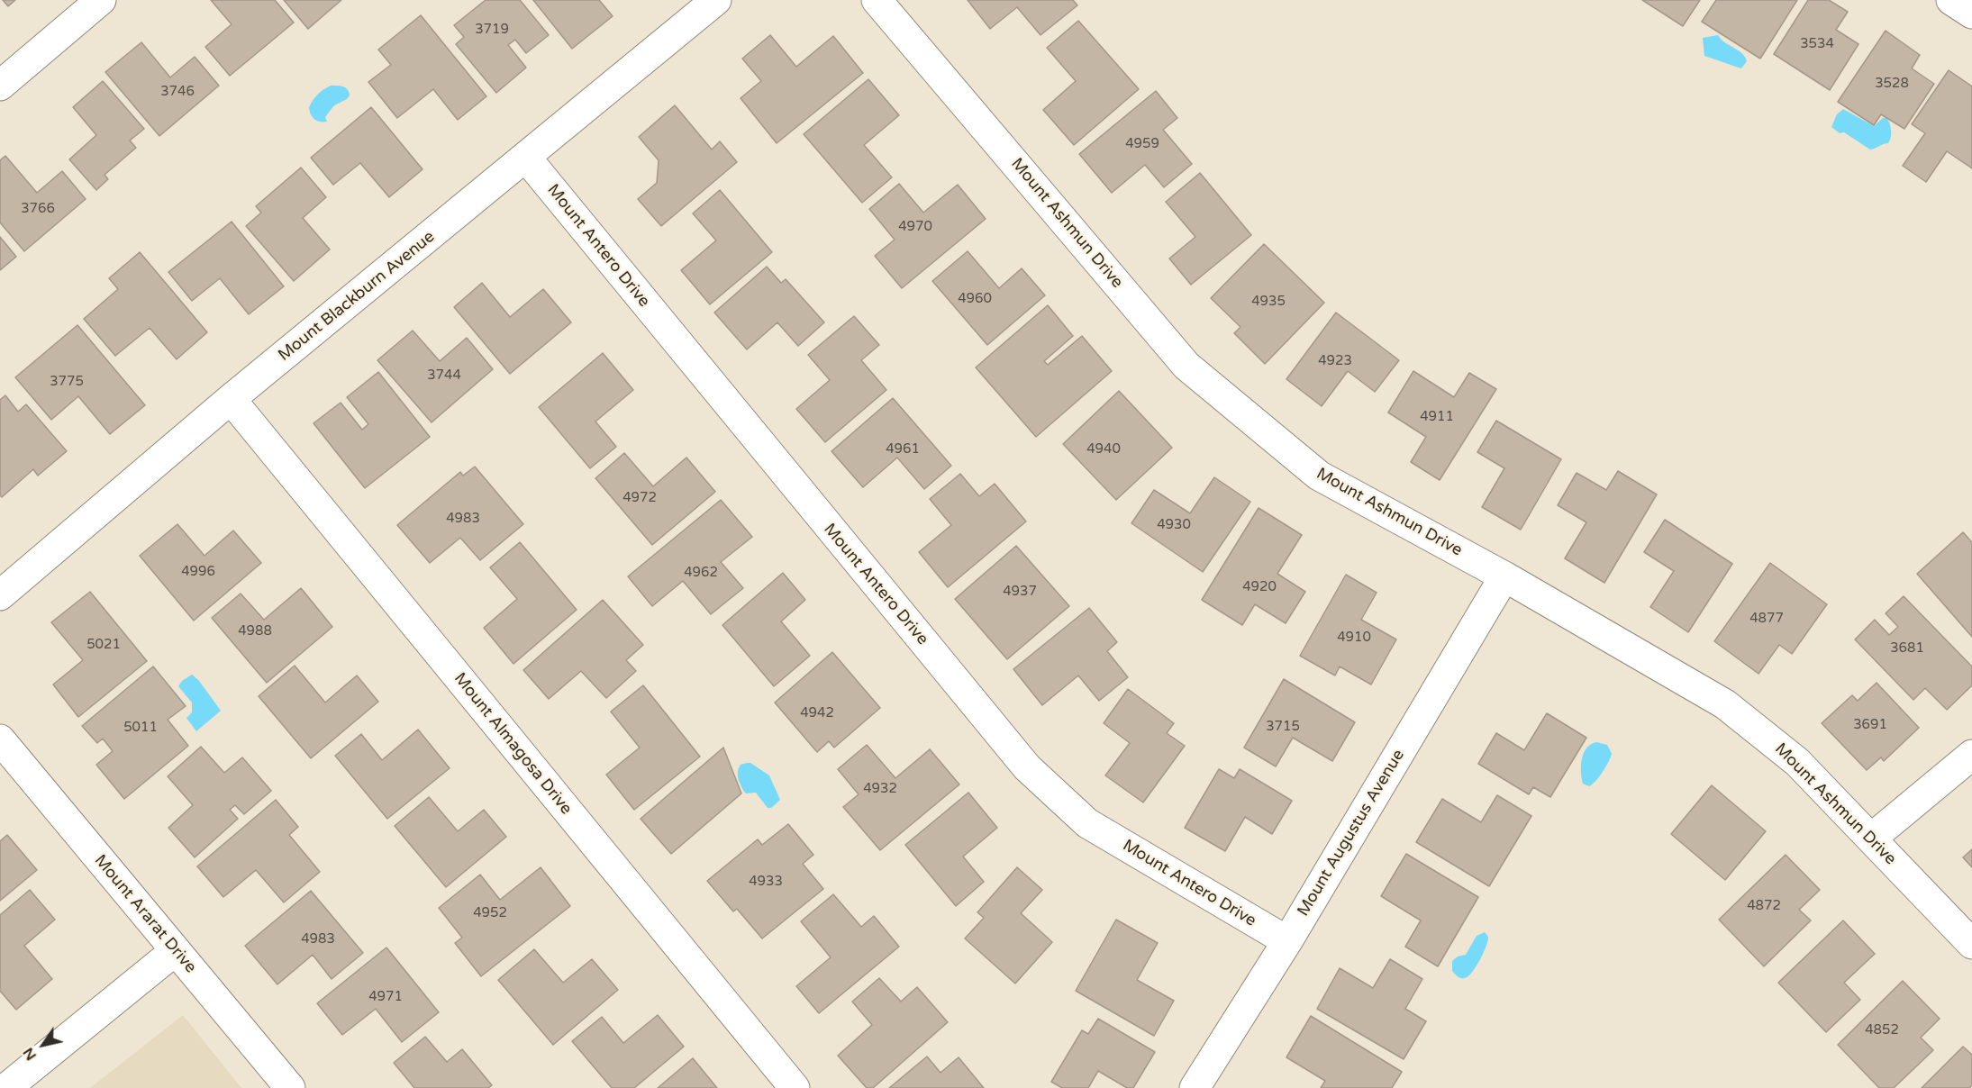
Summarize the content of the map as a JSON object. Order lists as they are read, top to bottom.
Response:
{
  "streets": {
    "street": [
      "Mount Ashmun Drive",
      "Mount Antero Drive",
      "Mount Blackburn Avenue",
      "Mount Almagosa Drive",
      "Mount Augustus Avenue",
      "Mount Ararat Drive"
    ]
  },
  "crossings": [
    ["Mount Ashmun Drive", "Mount Augustus Avenue"],
    ["Mount Antero Drive", "Mount Blackburn Avenue"],
    ["Mount Antero Drive", "Mount Augustus Avenue"],
    ["Mount Blackburn Avenue", "Mount Almagosa Drive"]
  ],
  "house_numbers": [
    "3719",
    "3534",
    "3528",
    "3746",
    "4959",
    "3766",
    "4970",
    "4960",
    "4935",
    "4923",
    "3744",
    "3775",
    "4911",
    "4961",
    "4940",
    "4972",
    "4983",
    "4930",
    "4996",
    "4962",
    "4920",
    "4937",
    "4877",
    "4988",
    "4910",
    "5021",
    "3681",
    "4942",
    "3691",
    "3715",
    "5011",
    "4932",
    "4933",
    "4872",
    "4952",
    "4983",
    "4971",
    "4852"
  ],
  "north": "bottom left"
}
